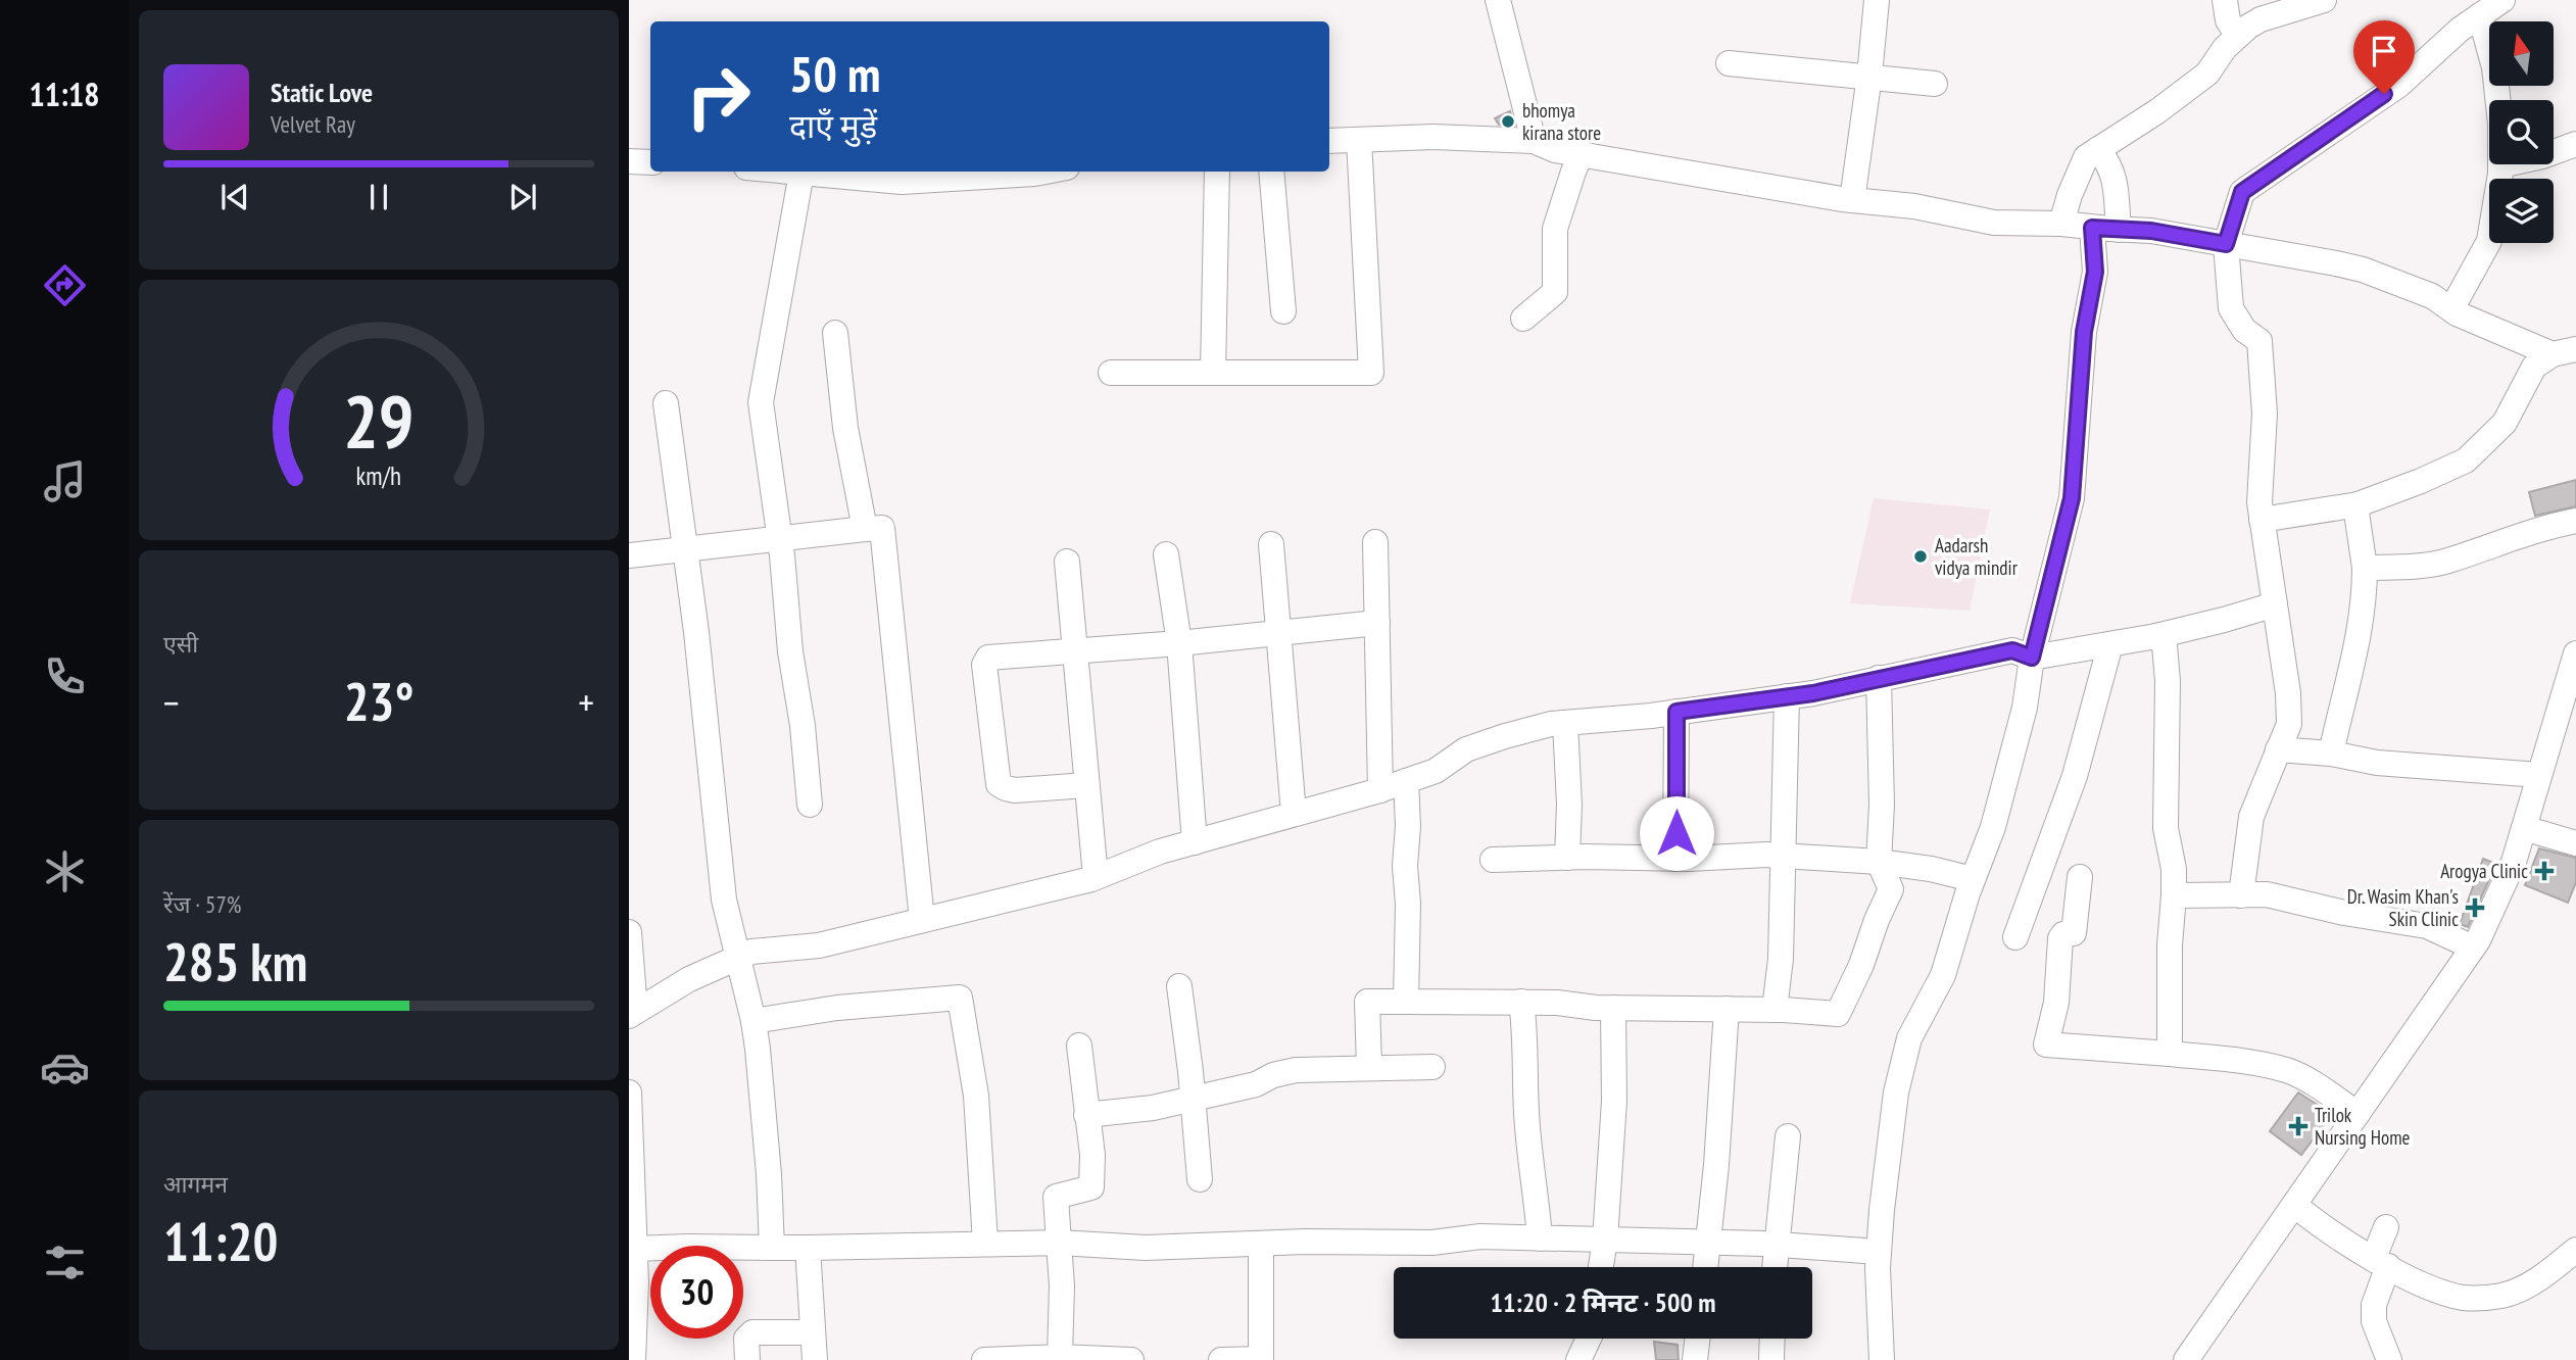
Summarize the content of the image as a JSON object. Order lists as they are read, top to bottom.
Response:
{
  "places": {
    "other": ["bhomya kirana store", "Aadarsh vidya mindir"],
    "health": ["Arogya Clinic", "Dr. Wasim Khan's Skin Clinic", "Trilok Nursing Home"]
  },
  "north": "top",
  "page": {
    "tabs": "11:18",
    "turn": ["50 m", "दाएँ मुड़ें"],
    "song": ["Static Love", "Velvet Ray"],
    "tile": [
      "एसी",
      ["रेंज · 57%", "285 km"],
      ["आगमन", "11:20"]
    ],
    "heat": ["−", "23°", "+"],
    "limit": "30",
    "trip": "11:20 · 2 मिनट · 500 m",
    "gauge": ["29", "km/h"]
  }
}
